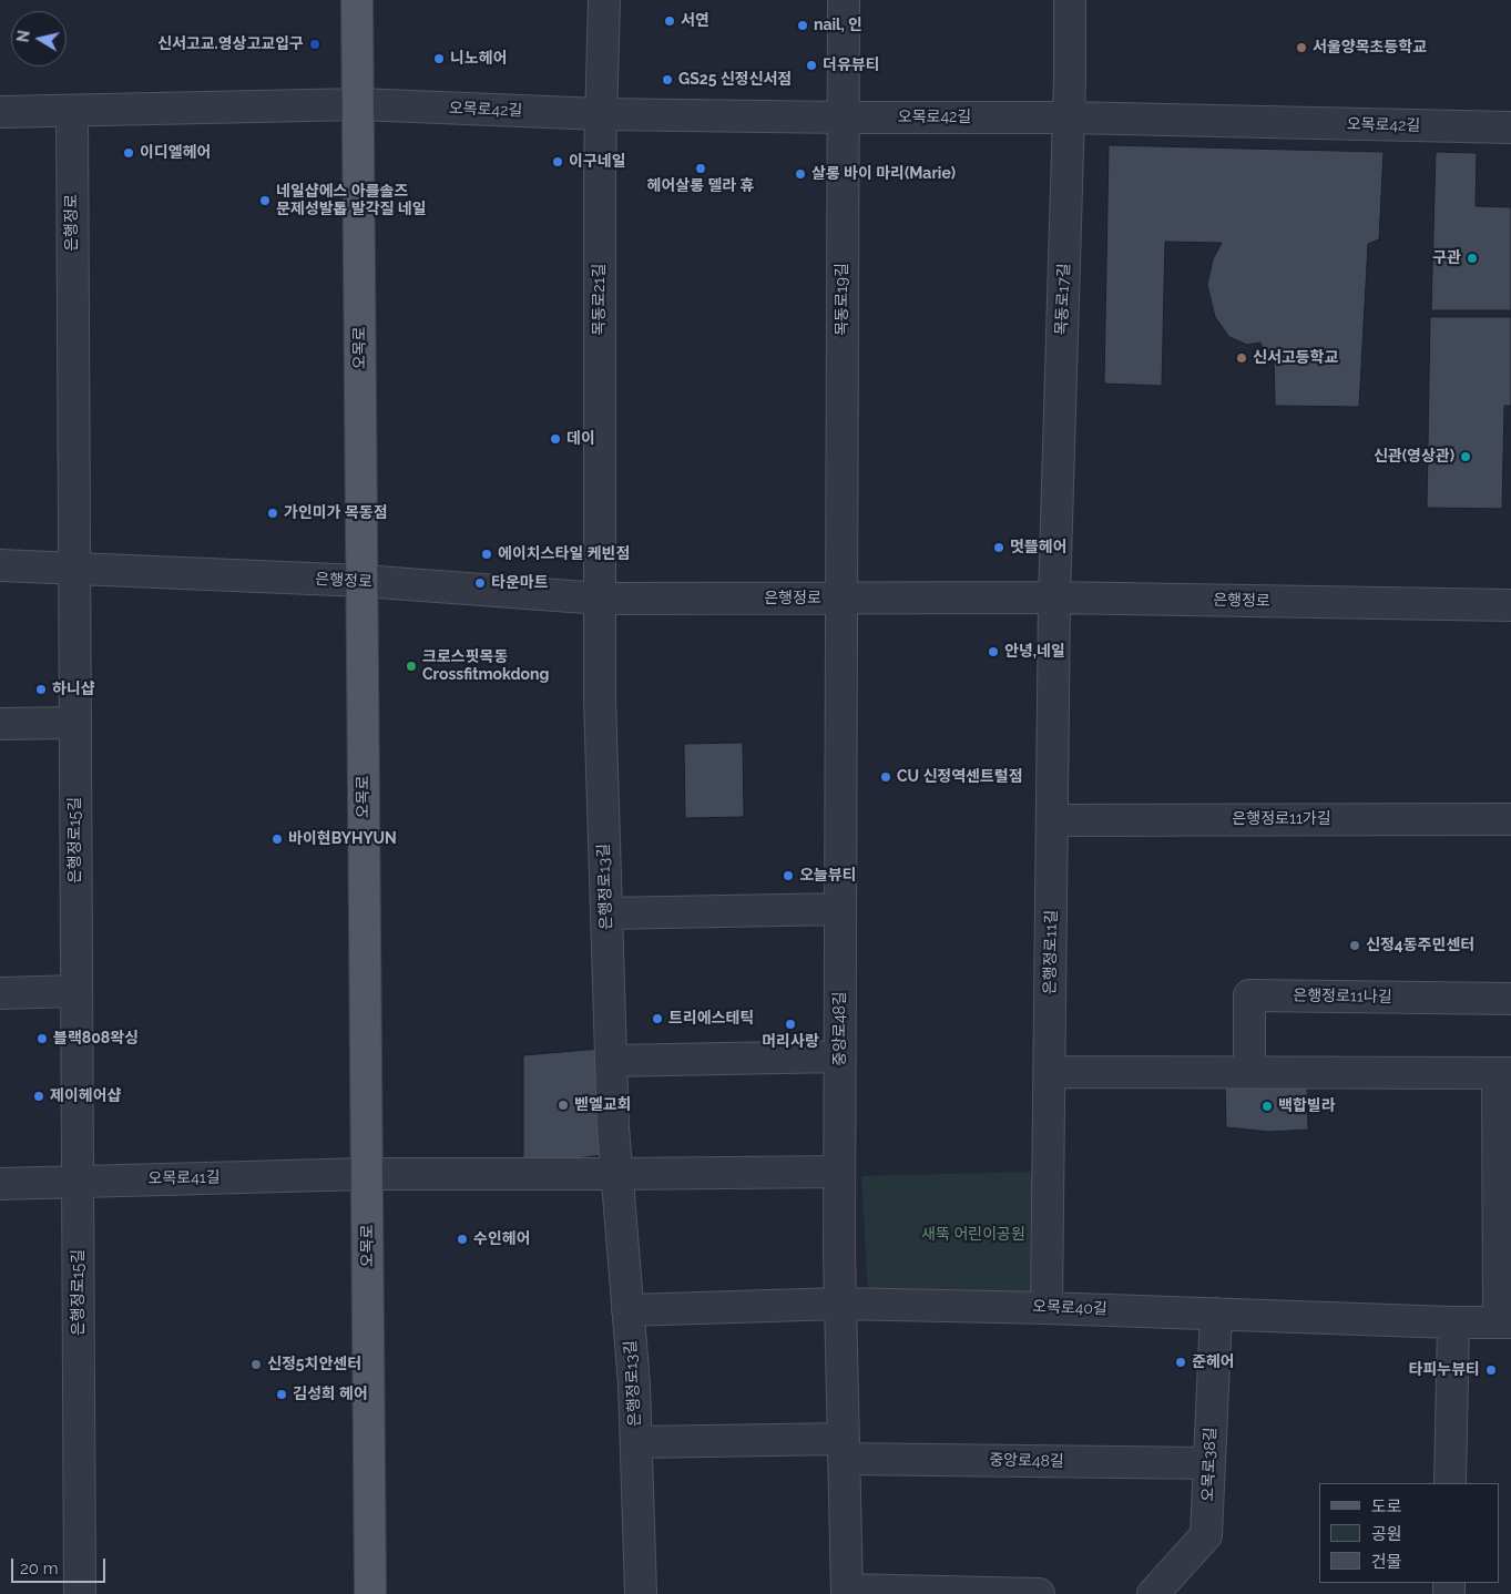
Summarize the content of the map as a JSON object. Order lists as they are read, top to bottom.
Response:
{
  "streets": {
    "main road": ["오목로"],
    "street": [
      "오목로42길",
      "은행정로",
      "목동로21길",
      "목동로19길",
      "목동로17길",
      "은행정로11가길",
      "은행정로15길",
      "은행정로13길",
      "은행정로11길",
      "은행정로11나길",
      "중앙로48길",
      "오목로41길",
      "오목로40길",
      "오목로38길"
    ]
  },
  "crossings": [
    ["오목로42길", "은행정로"],
    ["오목로42길", "목동로21길"],
    ["오목로42길", "목동로19길"],
    ["오목로42길", "목동로17길"],
    ["오목로42길", "오목로"],
    ["은행정로", "목동로21길"],
    ["은행정로", "목동로19길"],
    ["은행정로", "목동로17길"],
    ["은행정로", "오목로"],
    ["은행정로", "은행정로15길"],
    ["은행정로", "은행정로13길"],
    ["은행정로", "은행정로11길"],
    ["은행정로", "중앙로48길"],
    ["목동로21길", "은행정로13길"],
    ["목동로19길", "중앙로48길"],
    ["목동로17길", "은행정로11길"],
    ["오목로", "오목로41길"],
    ["은행정로11가길", "은행정로11길"],
    ["은행정로15길", "오목로41길"],
    ["은행정로13길", "오목로41길"],
    ["은행정로13길", "오목로40길"],
    ["은행정로11길", "오목로40길"],
    ["중앙로48길", "오목로40길"],
    ["중앙로48길", "오목로38길"],
    ["오목로40길", "오목로38길"]
  ],
  "parks": ["새뚝 어린이공원"],
  "places": [
    "서연",
    "nail, 인",
    "신서고교.영상고교입구",
    "서울양목초등학교",
    "니노헤어",
    "더유뷰티",
    "GS25 신정신서점",
    "이디엘헤어",
    "이구네일",
    "헤어살롱 델라 휴",
    "살롱 바이 마리(Marie)",
    "네일샵에스 아를솔즈 문제성발톱 발각질 네일",
    "구관",
    "신서고등학교",
    "데이",
    "신관(영상관)",
    "가인미가 목동점",
    "멋뜰헤어",
    "에이치스타일 케빈점",
    "타운마트",
    "안녕,네일",
    "크로스핏목동 Crossfitmokdong",
    "하니샵",
    "CU 신정역센트럴점",
    "바이현BYHYUN",
    "오늘뷰티",
    "신정4동주민센터",
    "트리에스테틱",
    "머리사랑",
    "블랙808왁싱",
    "제이헤어샵",
    "벧엘교회",
    "백합빌라",
    "수인헤어",
    "준헤어",
    "신정5치안센터",
    "타피누뷰티",
    "김성희 헤어"
  ],
  "legend": ["도로", "공원", "건물"],
  "scale_bar": "20 m",
  "north": "left"
}
